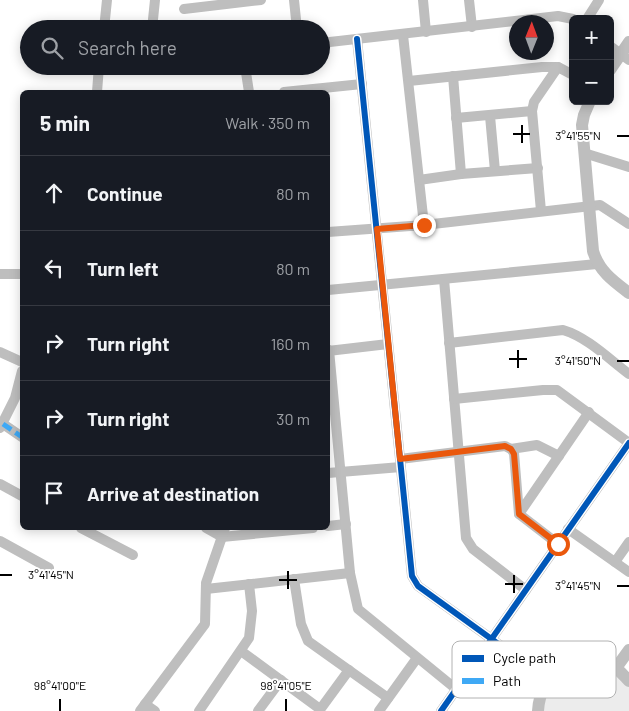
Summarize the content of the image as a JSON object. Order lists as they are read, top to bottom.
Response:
{
  "legend": ["Cycle path", "Path"],
  "north": "top",
  "page": {
    "map_buttons": ["+", "−"],
    "search": "Search here",
    "heading": ["5 min", "Walk · 350 m"],
    "list": [
      ["Continue", "80 m"],
      ["Turn left", "80 m"],
      ["Turn right", "160 m"],
      ["Turn right", "30 m"],
      "Arrive at destination"
    ]
  },
  "coordinates": [
    "3°41'55\"N",
    "3°41'50\"N",
    "3°41'45\"N",
    "98°41'00\"E",
    "98°41'05\"E"
  ]
}
